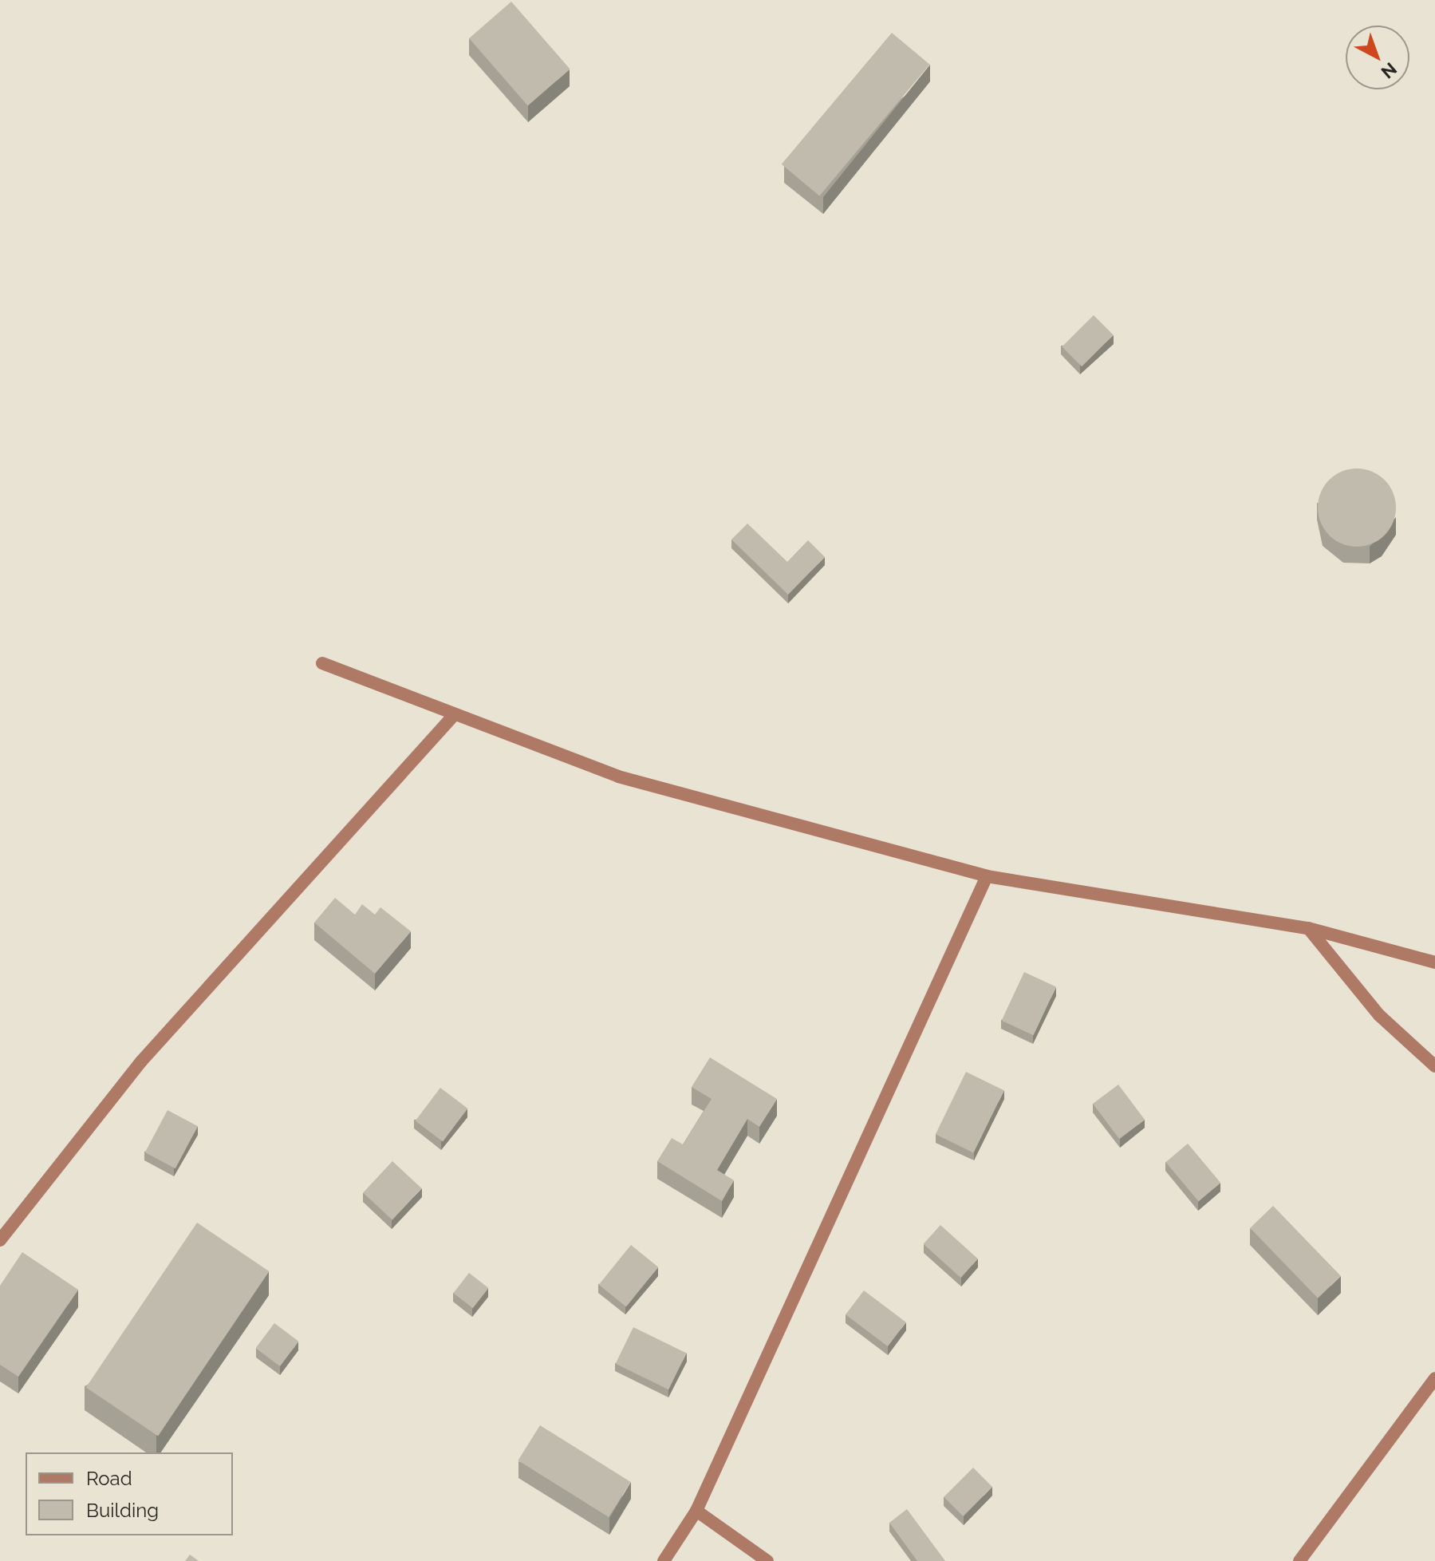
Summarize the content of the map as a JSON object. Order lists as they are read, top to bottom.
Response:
{
  "legend": ["Road", "Building"],
  "north": "bottom right"
}
